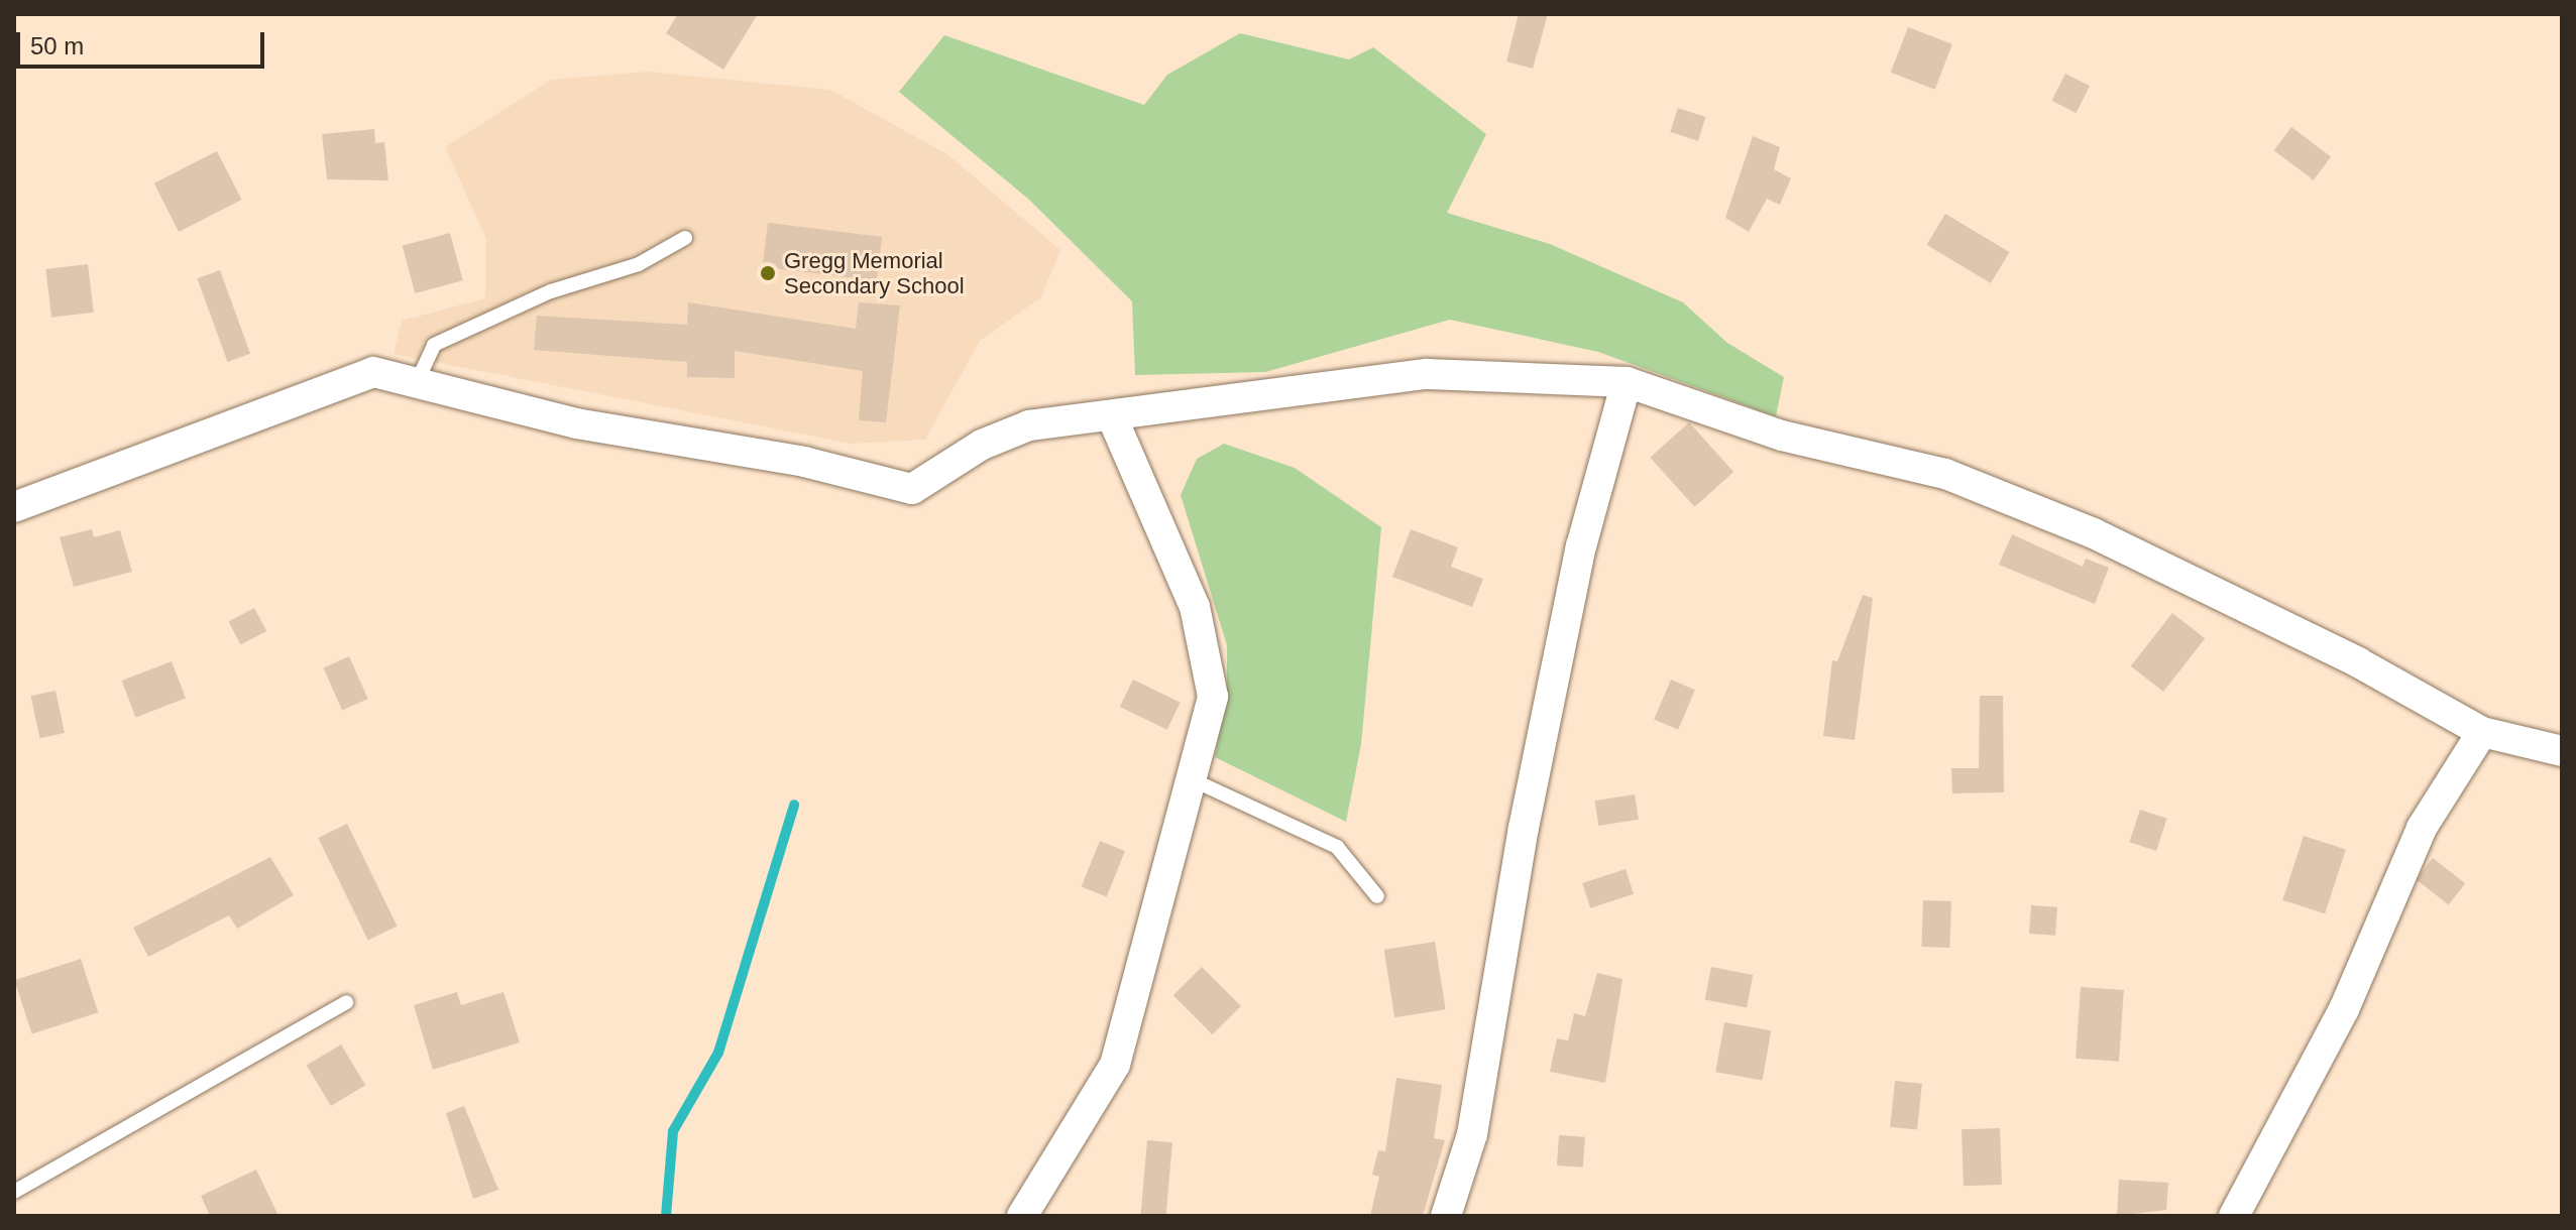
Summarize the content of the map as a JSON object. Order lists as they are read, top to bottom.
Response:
{
  "places": ["Gregg Memorial Secondary School"],
  "scale_bar": "50 m"
}
